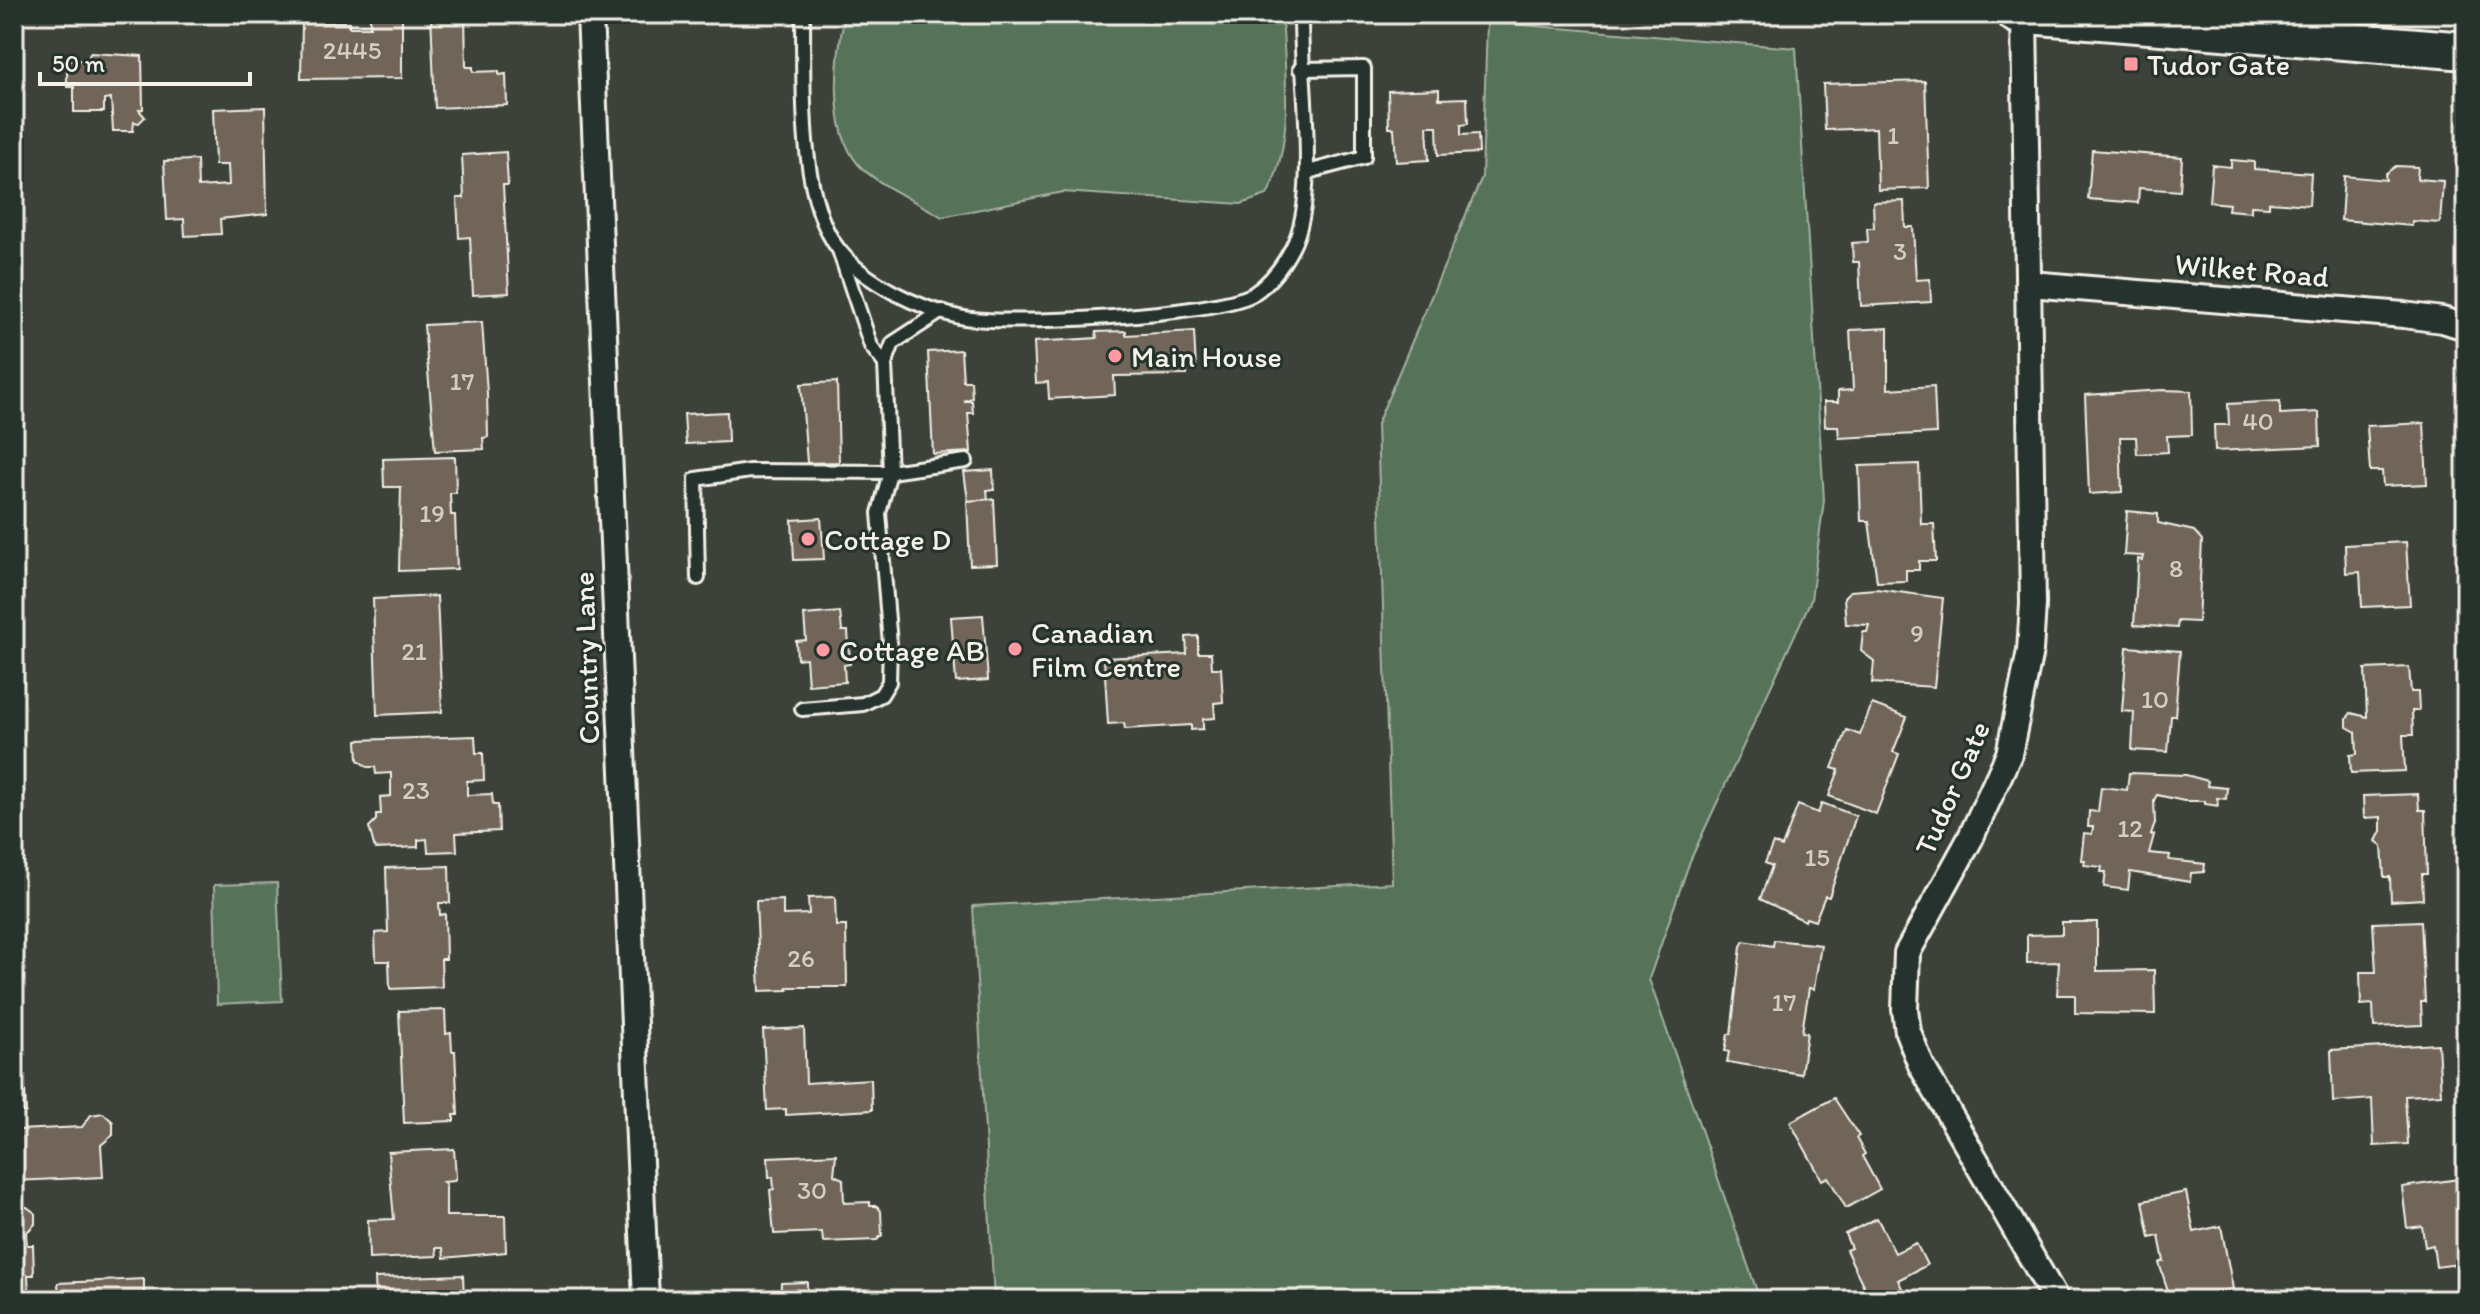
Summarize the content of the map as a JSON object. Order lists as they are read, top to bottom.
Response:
{
  "streets": {
    "street": ["Wilket Road", "Country Lane", "Tudor Gate"]
  },
  "crossings": [
    ["Wilket Road", "Tudor Gate"]
  ],
  "places": {
    "transit": ["Tudor Gate"],
    "other": [
      "Main House",
      "Cottage D",
      "Canadian Film Centre",
      "Cottage AB"
    ]
  },
  "house_numbers": [
    "2445",
    "1",
    "3",
    "17",
    "40",
    "19",
    "8",
    "9",
    "21",
    "10",
    "23",
    "12",
    "15",
    "26",
    "17",
    "30"
  ],
  "scale_bar": "50 m"
}
